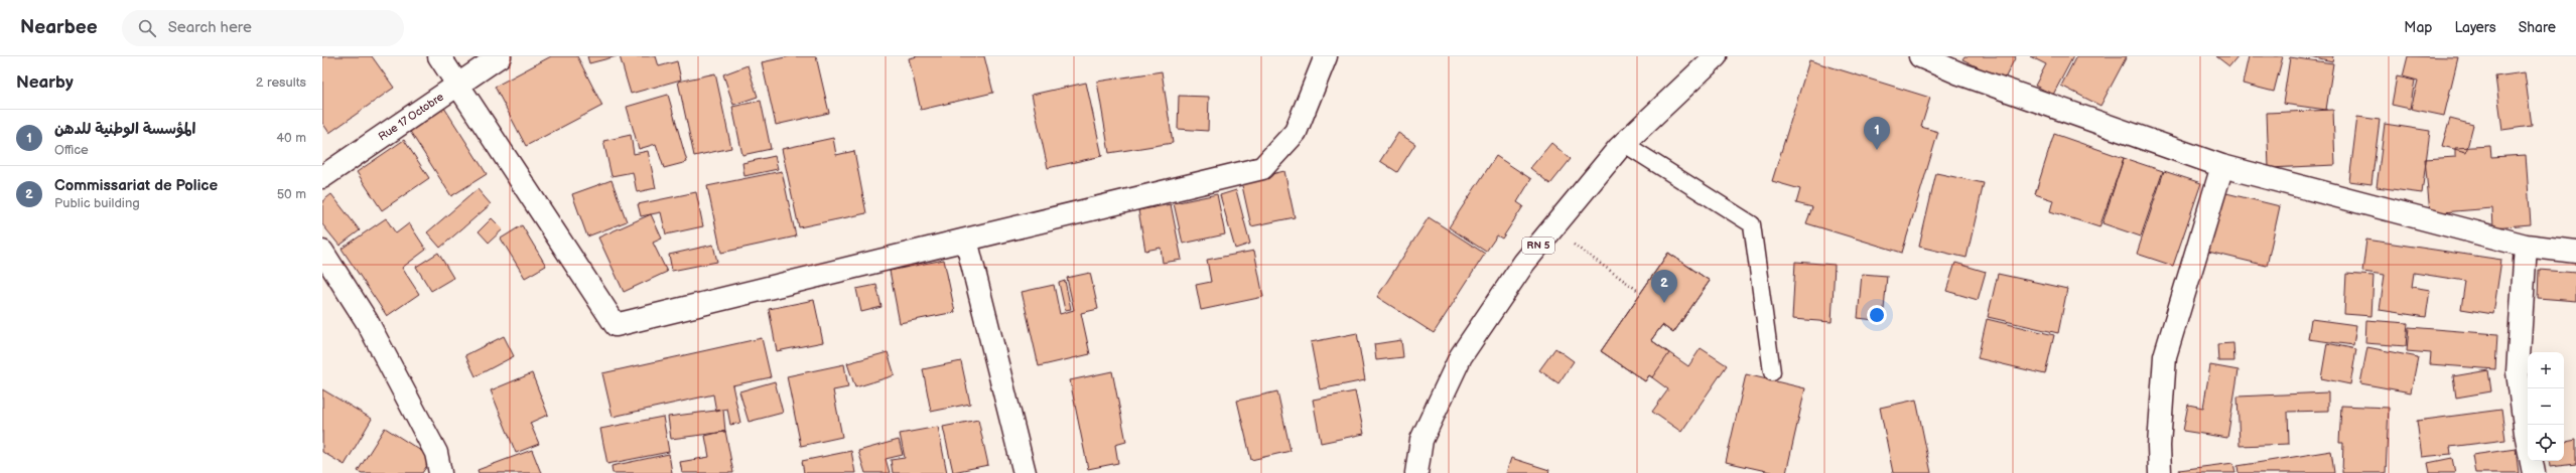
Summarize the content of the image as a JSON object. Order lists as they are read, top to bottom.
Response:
{
  "streets": {
    "street": ["Rue 17 Octobre", "RN 5"]
  },
  "page": {
    "header": "Nearbee",
    "search": "Search here",
    "nav": ["Map", "Layers", "Share"],
    "heading": ["Nearby", "2 results"],
    "list": [
      {
        "mark": "1",
        "name": "المؤسسة الوطنية للدهن",
        "note": "Office",
        "value": "40 m"
      },
      {
        "mark": "2",
        "name": "Commissariat de Police",
        "note": "Public building",
        "value": "50 m"
      }
    ],
    "pins": ["1", "2"],
    "map_buttons": ["+", "−"]
  }
}
